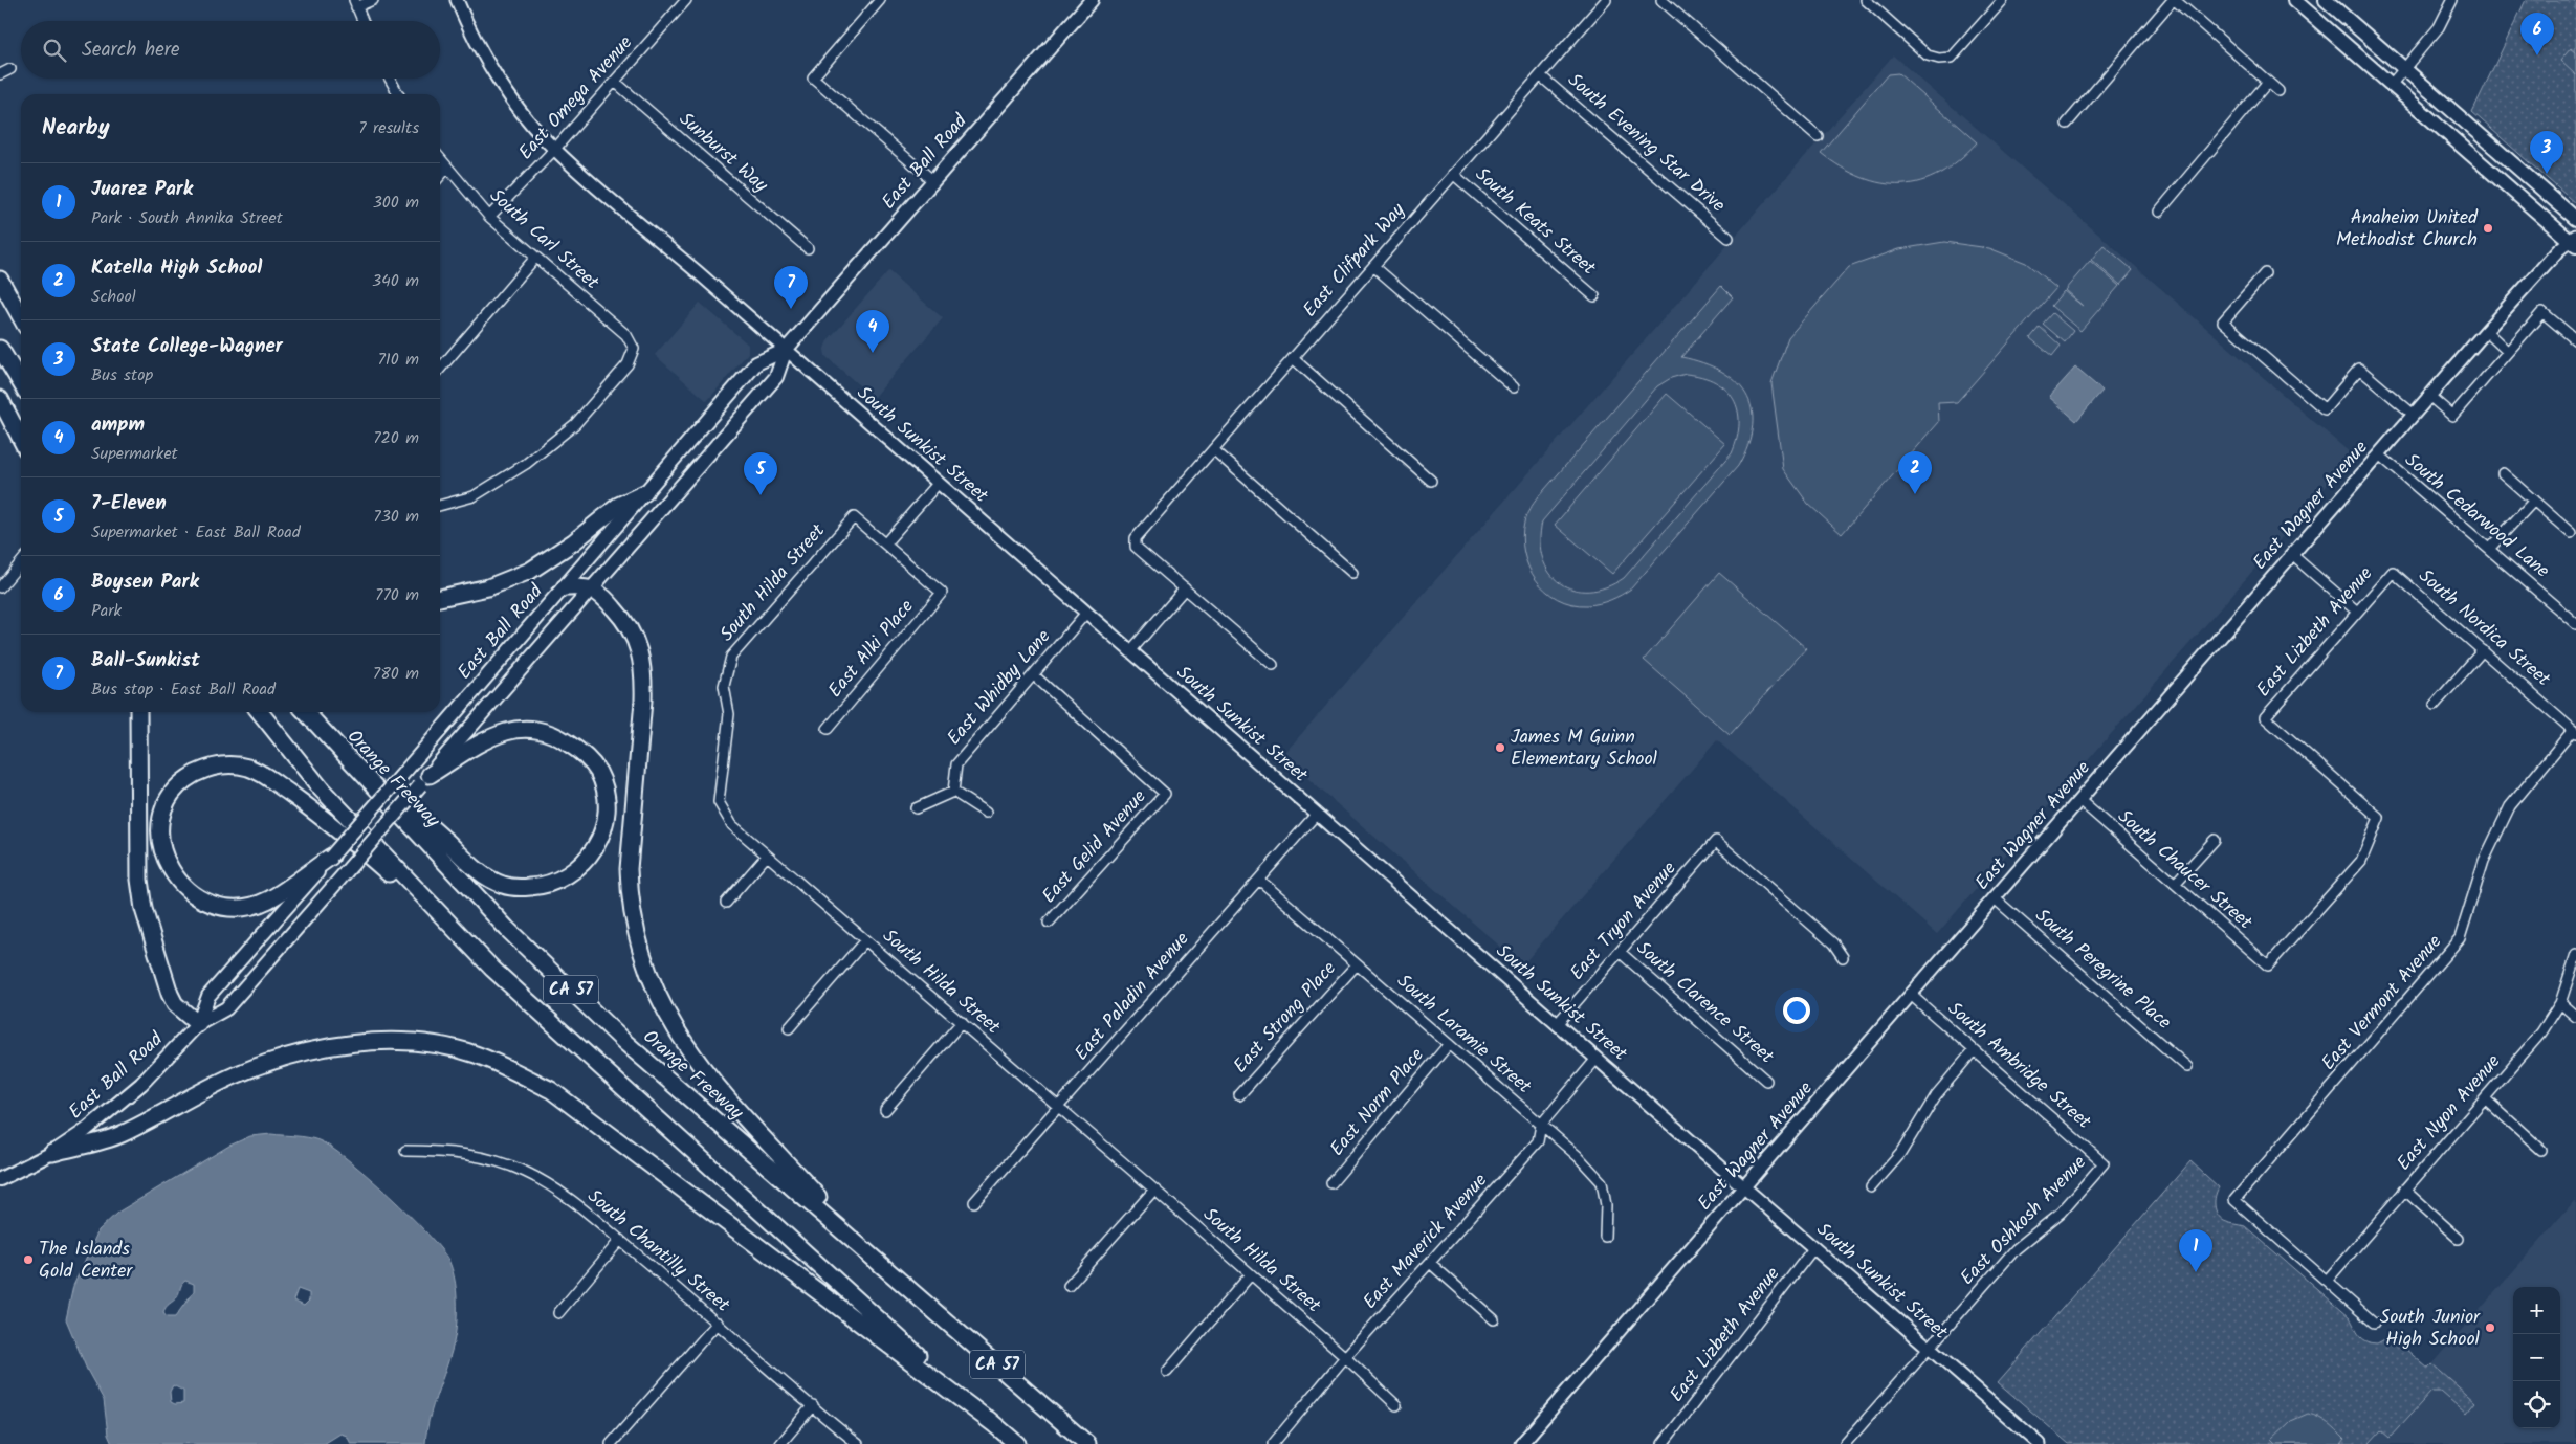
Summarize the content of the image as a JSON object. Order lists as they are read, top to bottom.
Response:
{
  "streets": {
    "highway": ["Orange Freeway", "CA 57"],
    "main road": ["East Ball Road"],
    "street": [
      "East Omega Avenue",
      "South Evening Star Drive",
      "Sunburst Way",
      "South Keats Street",
      "South Carl Street",
      "East Clifpark Way",
      "South Sunkist Street",
      "East Wagner Avenue",
      "South Cedarwood Lane",
      "South Hilda Street",
      "South Nordica Street",
      "East Lizbeth Avenue",
      "East Alki Place",
      "East Whidby Lane",
      "East Gelid Avenue",
      "South Chaucer Street",
      "East Tryon Avenue",
      "South Peregrine Place",
      "East Paladin Avenue",
      "South Clarence Street",
      "East Vermont Avenue",
      "East Strong Place",
      "South Laramie Street",
      "South Ambridge Street",
      "East Norm Place",
      "East Nyon Avenue",
      "East Oshkosh Avenue",
      "East Maverick Avenue",
      "South Chantilly Street"
    ]
  },
  "crossings": [
    ["East Omega Avenue", "Sunburst Way"],
    ["East Omega Avenue", "South Carl Street"],
    ["East Omega Avenue", "South Sunkist Street"],
    ["South Evening Star Drive", "East Clifpark Way"],
    ["East Ball Road", "South Sunkist Street"],
    ["South Keats Street", "East Clifpark Way"],
    ["South Sunkist Street", "East Wagner Avenue"],
    ["South Sunkist Street", "East Lizbeth Avenue"],
    ["South Sunkist Street", "East Whidby Lane"],
    ["South Sunkist Street", "East Tryon Avenue"],
    ["South Sunkist Street", "East Paladin Avenue"],
    ["South Sunkist Street", "East Oshkosh Avenue"],
    ["South Sunkist Street", "East Maverick Avenue"],
    ["East Wagner Avenue", "South Cedarwood Lane"],
    ["East Wagner Avenue", "South Chaucer Street"],
    ["East Wagner Avenue", "South Peregrine Place"],
    ["East Wagner Avenue", "South Ambridge Street"],
    ["South Hilda Street", "East Alki Place"],
    ["South Hilda Street", "East Paladin Avenue"],
    ["South Hilda Street", "East Maverick Avenue"],
    ["South Nordica Street", "East Lizbeth Avenue"],
    ["South Nordica Street", "East Vermont Avenue"],
    ["East Lizbeth Avenue", "South Chaucer Street"],
    ["East Whidby Lane", "East Gelid Avenue"],
    ["East Tryon Avenue", "South Clarence Street"],
    ["East Paladin Avenue", "South Laramie Street"],
    ["East Vermont Avenue", "East Nyon Avenue"],
    ["East Strong Place", "South Laramie Street"],
    ["South Laramie Street", "East Norm Place"],
    ["South Laramie Street", "East Maverick Avenue"],
    ["South Ambridge Street", "East Oshkosh Avenue"]
  ],
  "places": [
    "Anaheim United Methodist Church",
    "James M Guinn Elementary School",
    "The Islands Gold Center",
    "South Junior High School"
  ],
  "page": {
    "pins": [
      "6",
      "3",
      "7",
      "4",
      "2",
      "5",
      "1"
    ],
    "search": "Search here",
    "heading": ["Nearby", "7 results"],
    "list": [
      {
        "mark": "1",
        "name": "Juarez Park",
        "note": "Park · South Annika Street",
        "value": "300 m"
      },
      {
        "mark": "2",
        "name": "Katella High School",
        "note": "School",
        "value": "340 m"
      },
      {
        "mark": "3",
        "name": "State College-Wagner",
        "note": "Bus stop",
        "value": "710 m"
      },
      {
        "mark": "4",
        "name": "ampm",
        "note": "Supermarket",
        "value": "720 m"
      },
      {
        "mark": "5",
        "name": "7-Eleven",
        "note": "Supermarket · East Ball Road",
        "value": "730 m"
      },
      {
        "mark": "6",
        "name": "Boysen Park",
        "note": "Park",
        "value": "770 m"
      },
      {
        "mark": "7",
        "name": "Ball-Sunkist",
        "note": "Bus stop · East Ball Road",
        "value": "780 m"
      }
    ],
    "map_buttons": ["+", "−"]
  }
}
